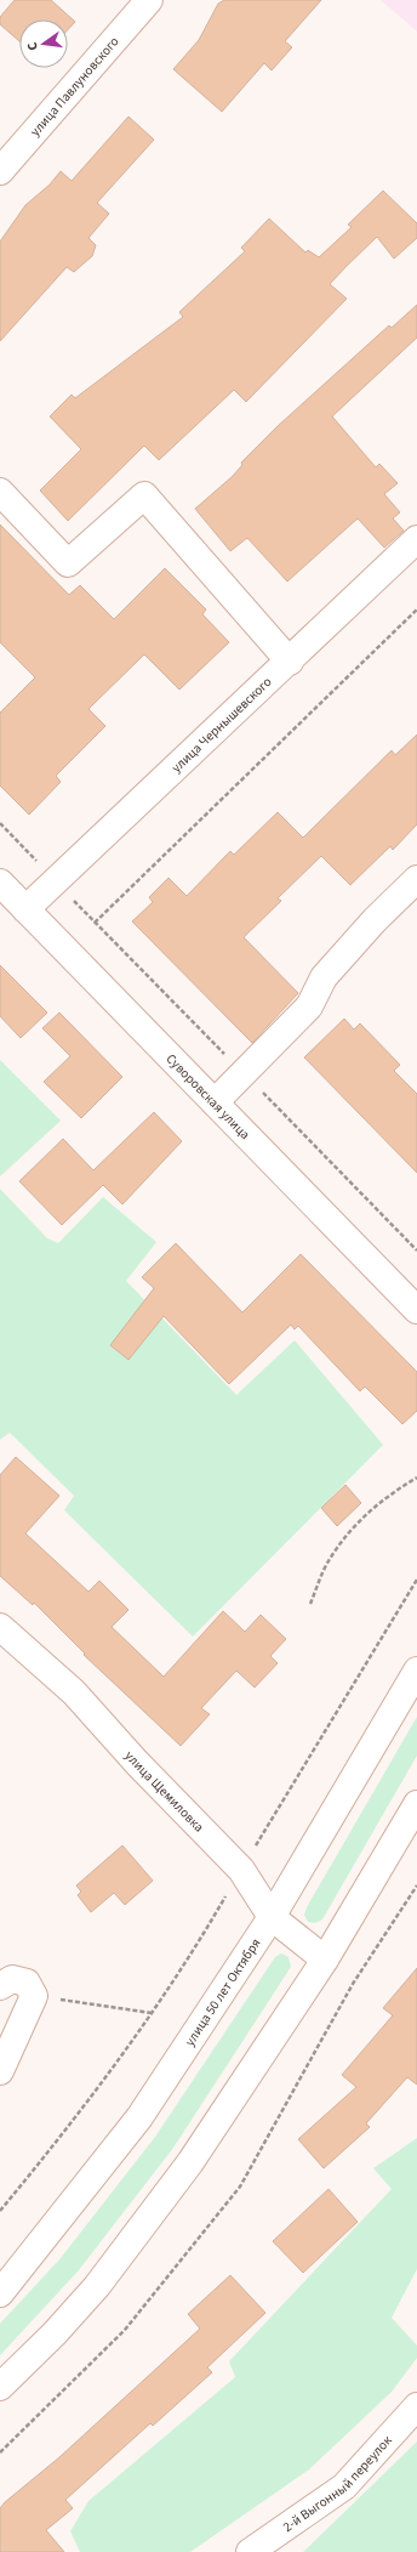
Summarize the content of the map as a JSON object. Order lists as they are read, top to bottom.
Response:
{
  "streets": {
    "street": [
      "улица Павлуновского",
      "улица Чернышевского",
      "Суворовская улица",
      "улица Щемиловка",
      "улица 50 лет Октября",
      "2-й Выгонный переулок"
    ]
  },
  "crossings": [
    ["улица Чернышевского", "Суворовская улица"],
    ["улица Щемиловка", "улица 50 лет Октября"]
  ],
  "north": "left"
}
